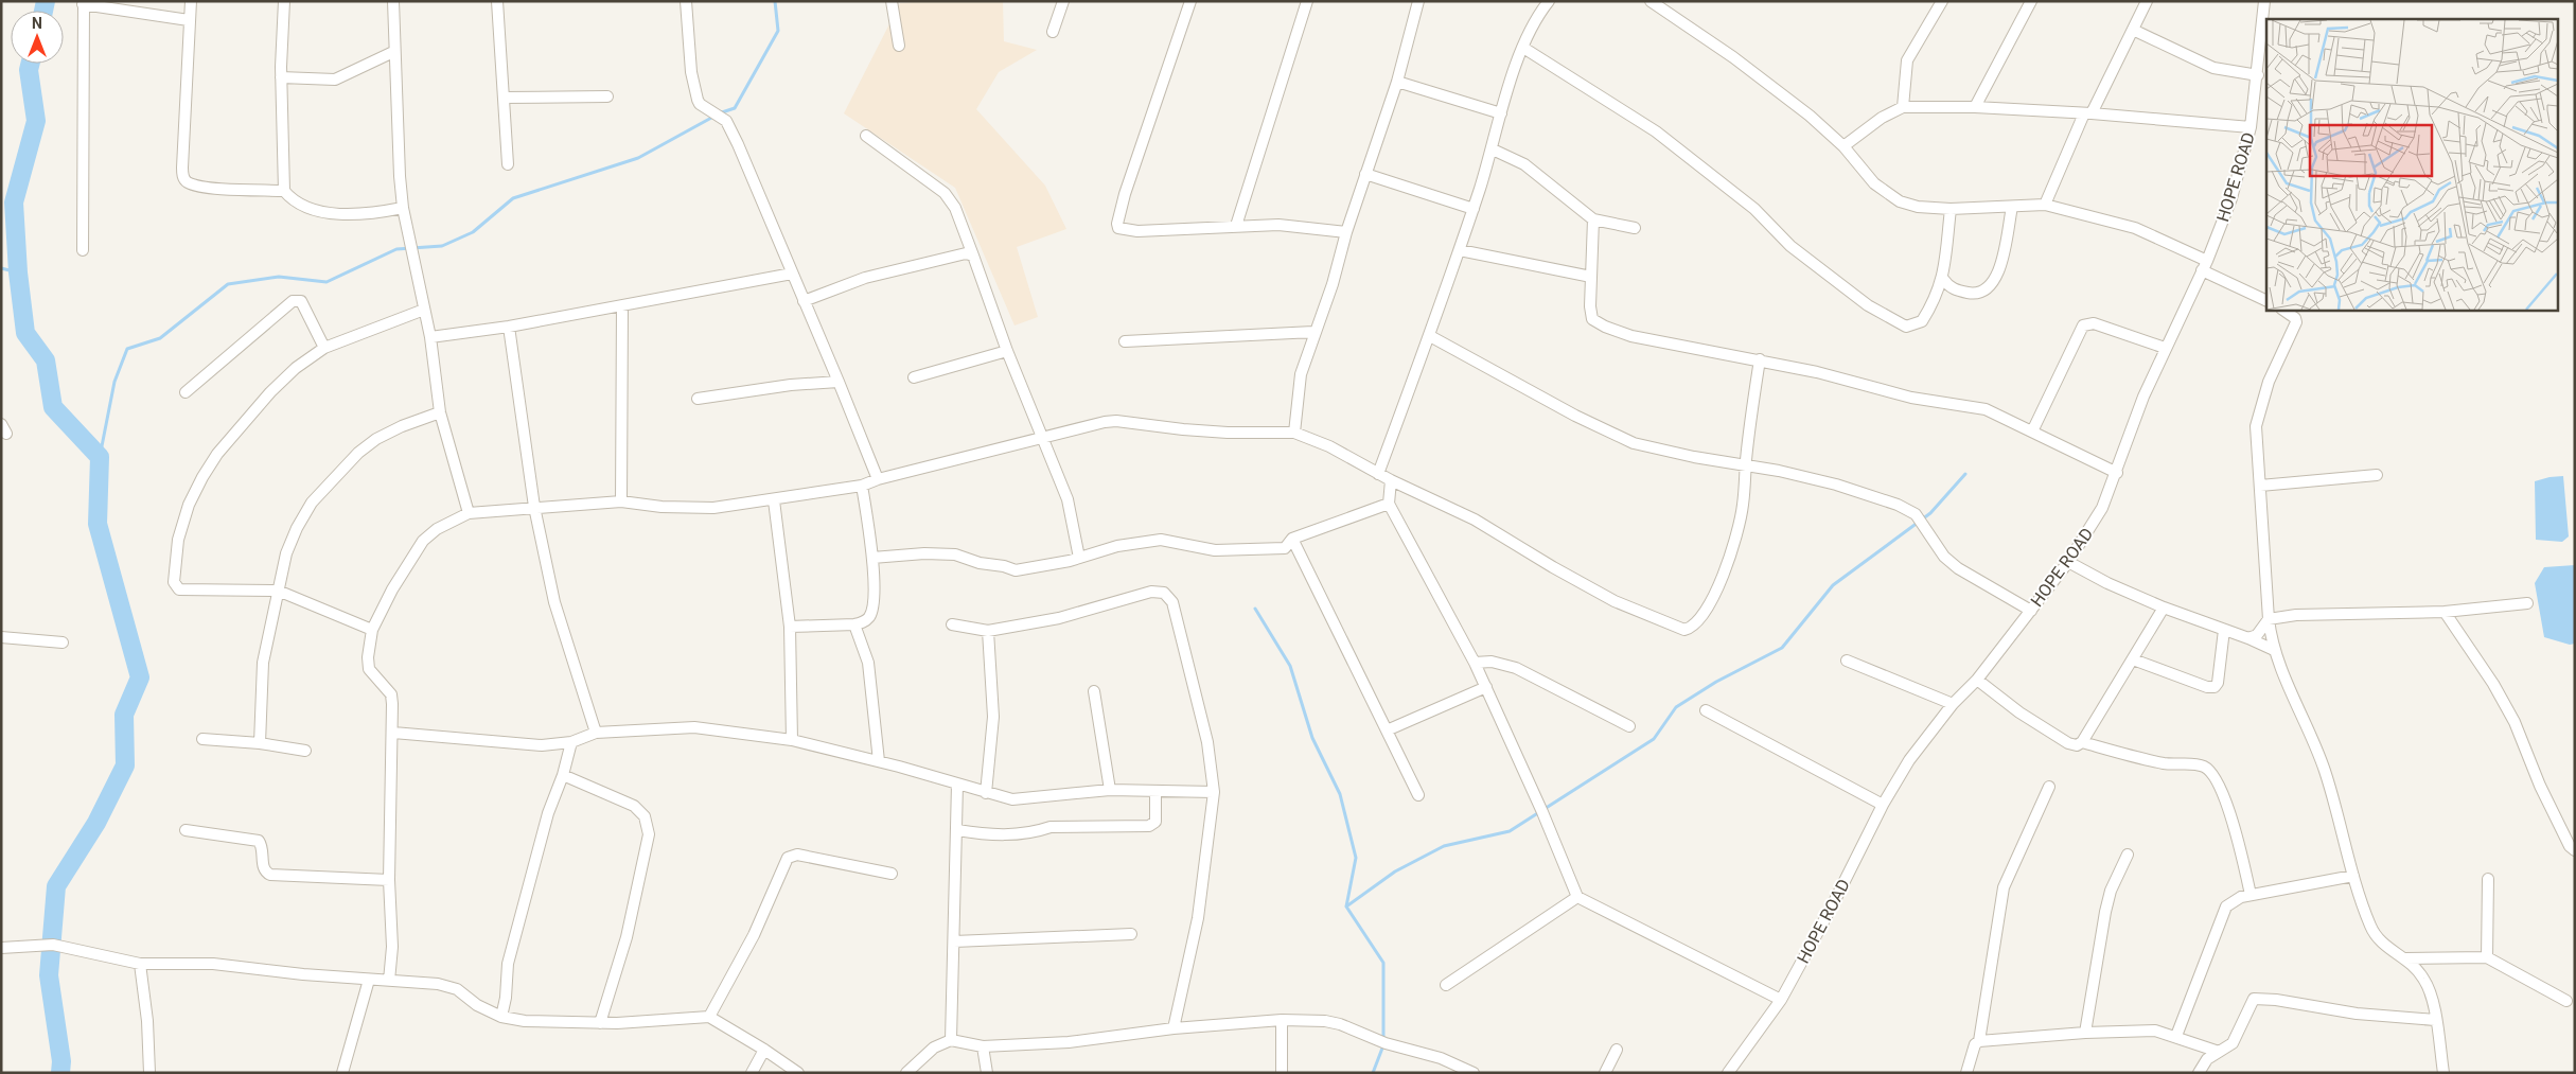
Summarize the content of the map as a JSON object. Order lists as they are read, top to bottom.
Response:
{
  "streets": {
    "street": ["HOPE ROAD"]
  },
  "north": "top"
}
